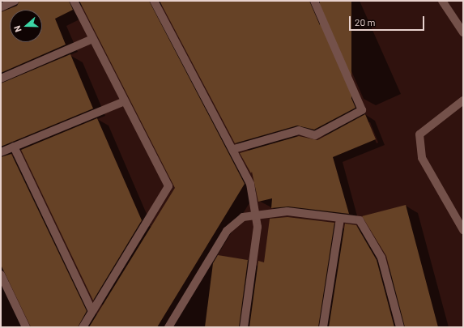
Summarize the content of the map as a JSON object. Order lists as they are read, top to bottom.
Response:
{
  "scale_bar": "20 m",
  "north": "left"
}
